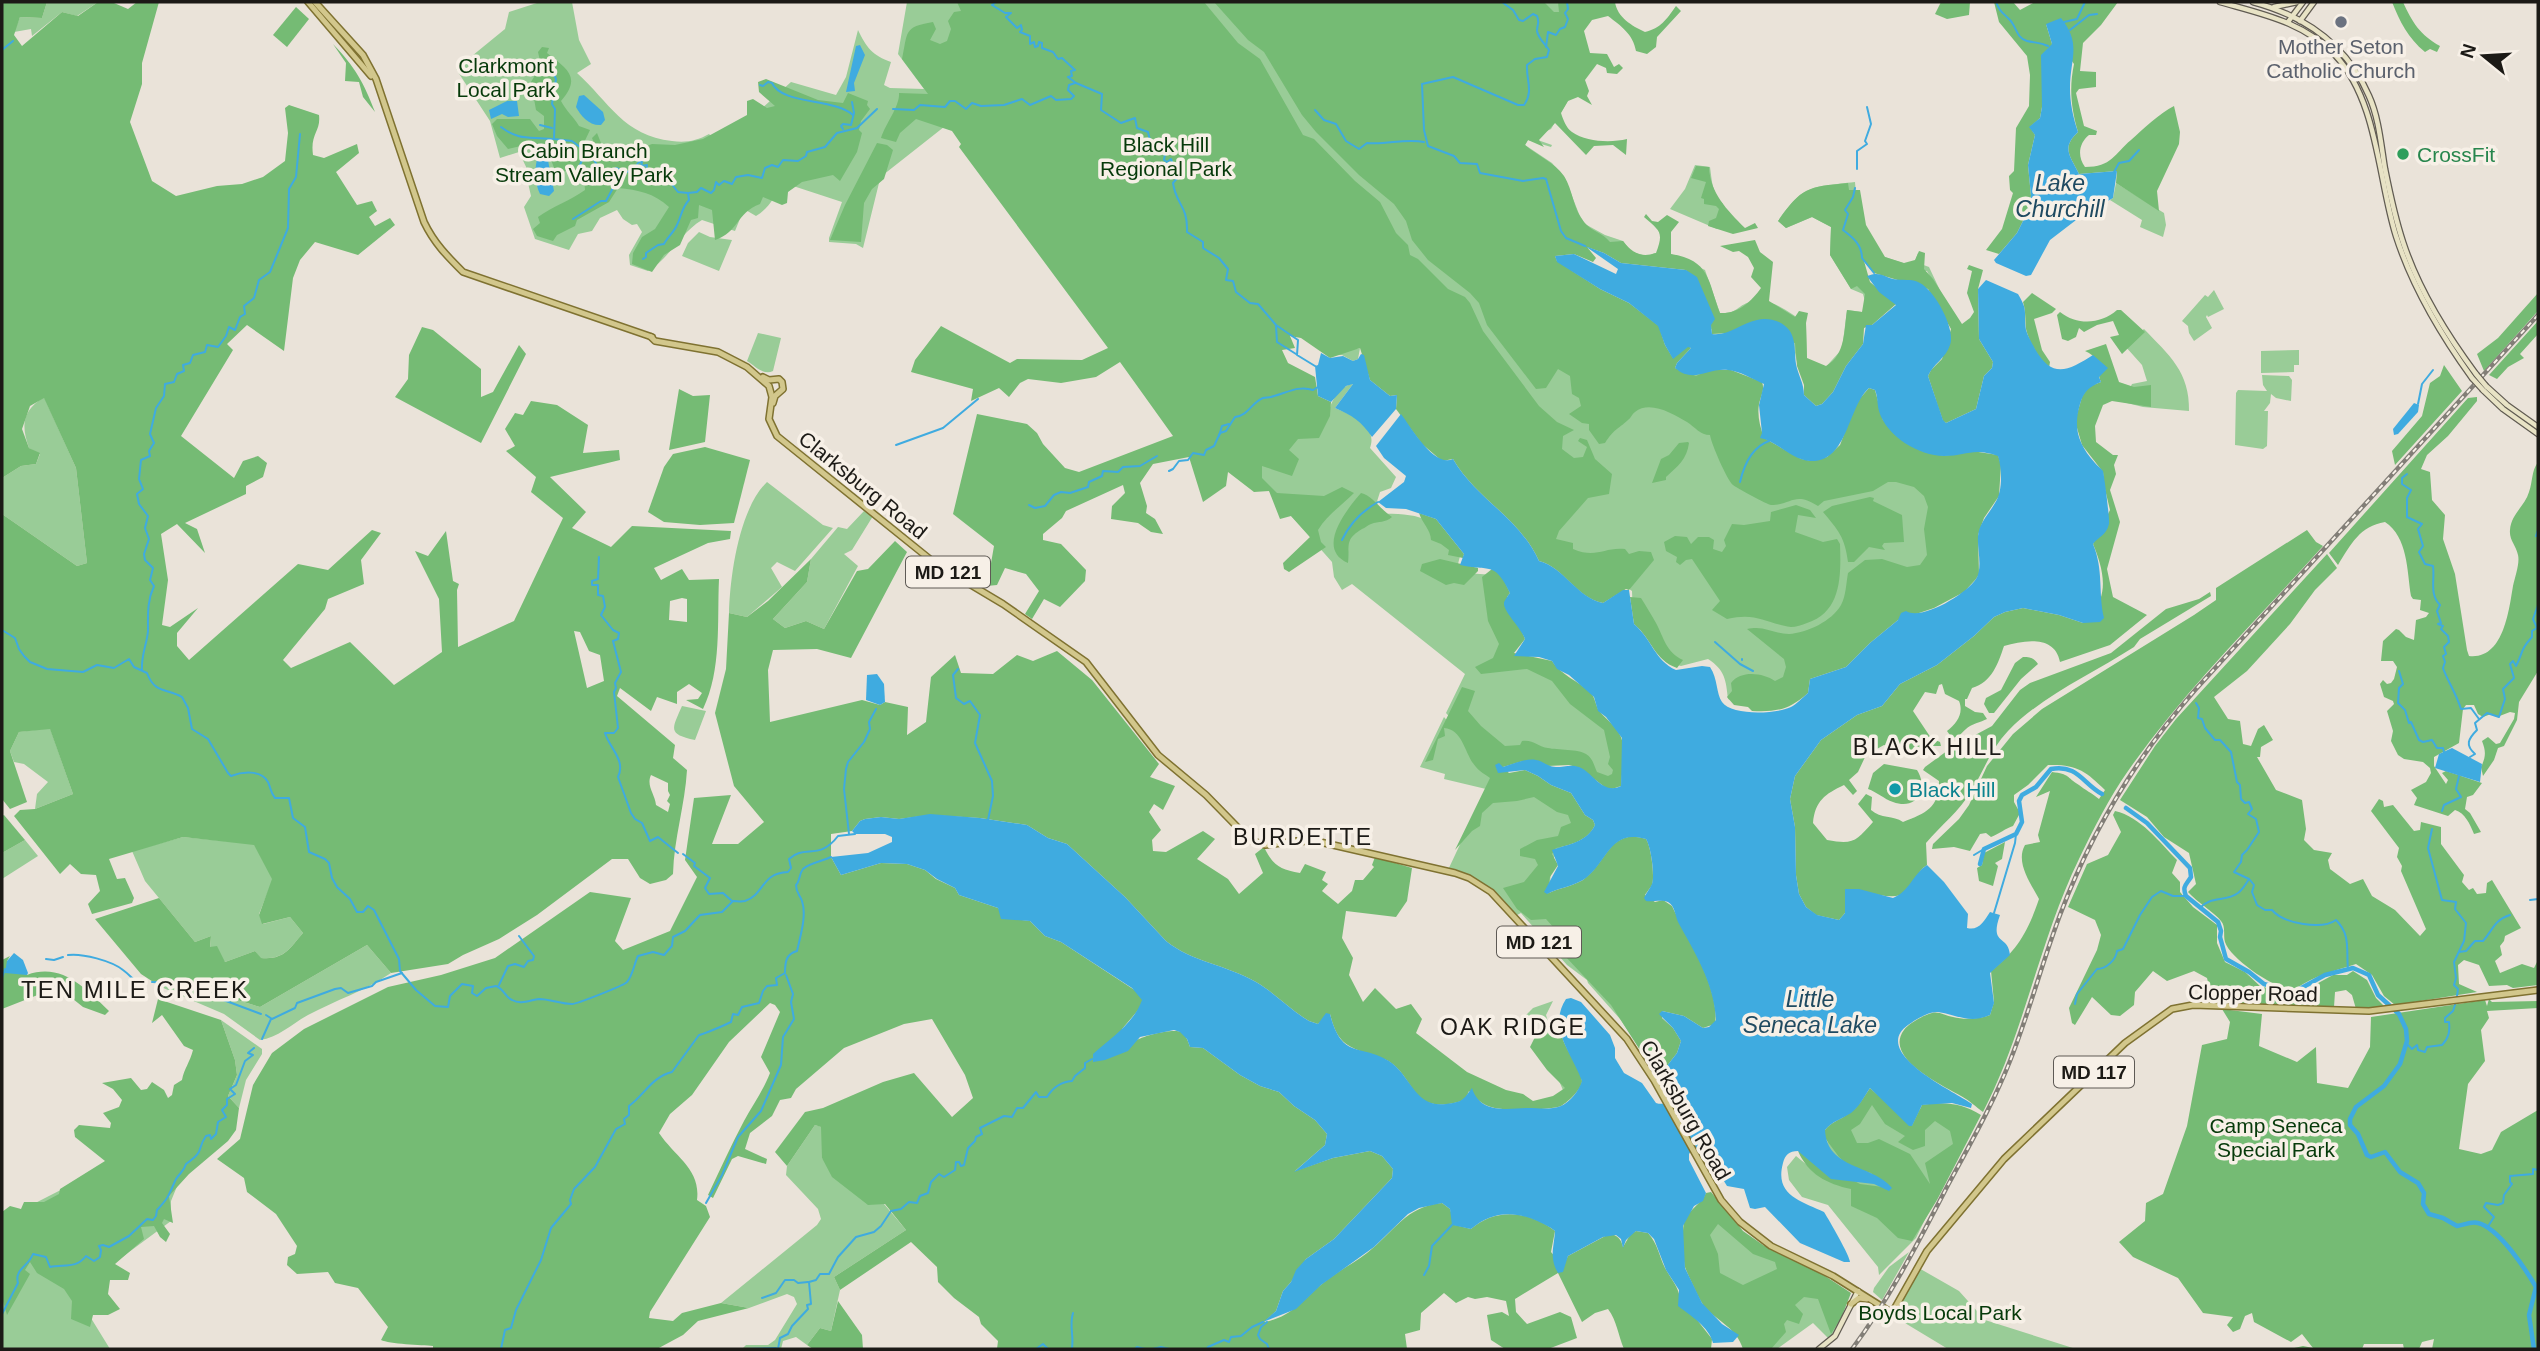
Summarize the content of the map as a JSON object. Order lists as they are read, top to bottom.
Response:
{
  "streets": {
    "main road": [
      "Clarksburg Road",
      "MD 121",
      "Clopper Road",
      "MD 117"
    ]
  },
  "crossings": [
    ["Clarksburg Road", "Clopper Road"]
  ],
  "districts": [
    "BLACK HILL",
    "BURDETTE",
    "TEN MILE CREEK",
    "OAK RIDGE"
  ],
  "water": ["Lake Churchill", "Little Seneca Lake"],
  "parks": [
    "Clarkmont Local Park",
    "Black Hill Regional Park",
    "Cabin Branch Stream Valley Park",
    "Camp Seneca Special Park",
    "Boyds Local Park"
  ],
  "places": ["Mother Seton Catholic Church", "CrossFit", "Black Hill"],
  "north": "left"
}
